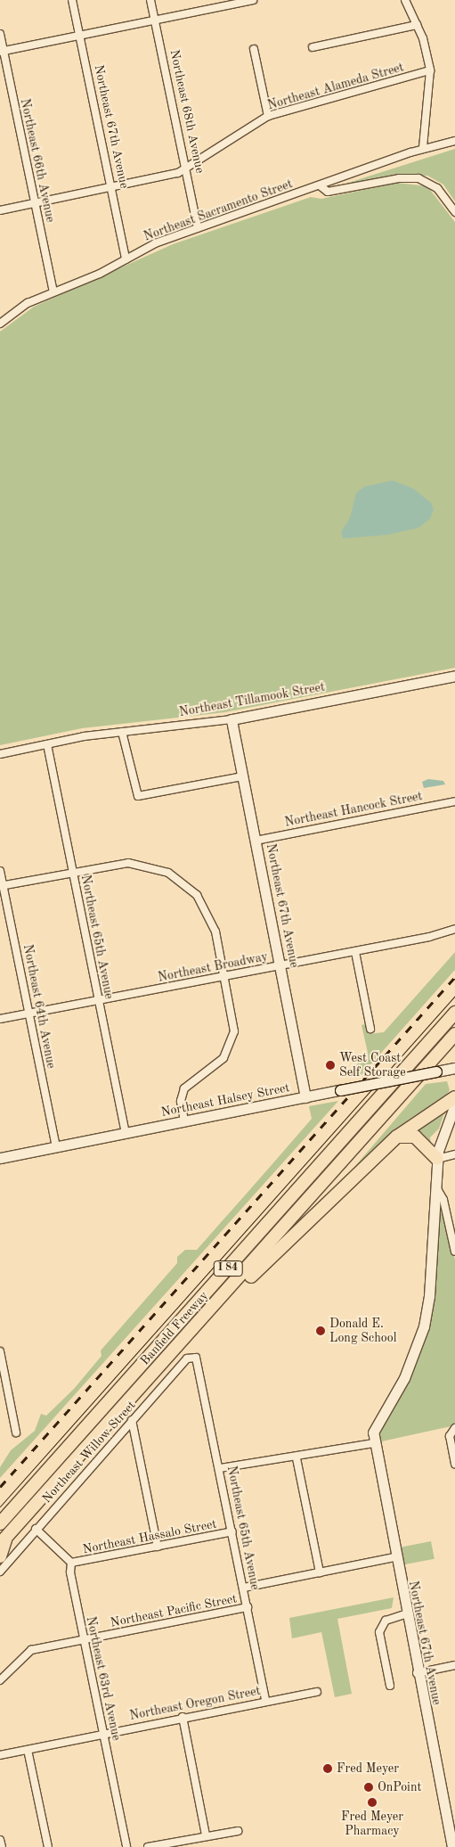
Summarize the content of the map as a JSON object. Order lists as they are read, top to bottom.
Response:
{
  "streets": {
    "highway": ["I 84", "Banfield Freeway"],
    "street": [
      "Northeast Alameda Street",
      "Northeast 68th Avenue",
      "Northeast 67th Avenue",
      "Northeast 66th Avenue",
      "Northeast Sacramento Street",
      "Northeast Tillamook Street",
      "Northeast Hancock Street",
      "Northeast 65th Avenue",
      "Northeast Broadway",
      "Northeast 64th Avenue",
      "Northeast Halsey Street",
      "Northeast Willow Street",
      "Northeast Hassalo Street",
      "Northeast Pacific Street",
      "Northeast 63rd Avenue",
      "Northeast Oregon Street"
    ]
  },
  "crossings": [
    ["Northeast Alameda Street", "Northeast 68th Avenue"],
    ["Northeast Alameda Street", "Northeast 67th Avenue"],
    ["Northeast Alameda Street", "Northeast 66th Avenue"],
    ["Northeast 68th Avenue", "Northeast Sacramento Street"],
    ["Northeast 67th Avenue", "Northeast Sacramento Street"],
    ["Northeast 67th Avenue", "Northeast Tillamook Street"],
    ["Northeast 67th Avenue", "Northeast Hancock Street"],
    ["Northeast 67th Avenue", "Northeast Broadway"],
    ["Northeast 67th Avenue", "Northeast Halsey Street"],
    ["Northeast 67th Avenue", "Northeast Pacific Street"],
    ["Northeast 66th Avenue", "Northeast Sacramento Street"],
    ["Northeast Tillamook Street", "Northeast 65th Avenue"],
    ["Northeast 65th Avenue", "Northeast Broadway"],
    ["Northeast 65th Avenue", "Northeast Halsey Street"],
    ["Northeast 65th Avenue", "Northeast Willow Street"],
    ["Northeast 65th Avenue", "Northeast Hassalo Street"],
    ["Northeast 65th Avenue", "Northeast Pacific Street"],
    ["Northeast 65th Avenue", "Northeast Oregon Street"],
    ["Northeast Broadway", "Northeast 64th Avenue"],
    ["Northeast 64th Avenue", "Northeast Halsey Street"],
    ["Northeast Hassalo Street", "Northeast 63rd Avenue"],
    ["Northeast Pacific Street", "Northeast 63rd Avenue"],
    ["Northeast 63rd Avenue", "Northeast Oregon Street"]
  ],
  "places": [
    "West Coast Self Storage",
    "Donald E. Long School",
    "Fred Meyer",
    "OnPoint",
    "Fred Meyer Pharmacy"
  ]
}
